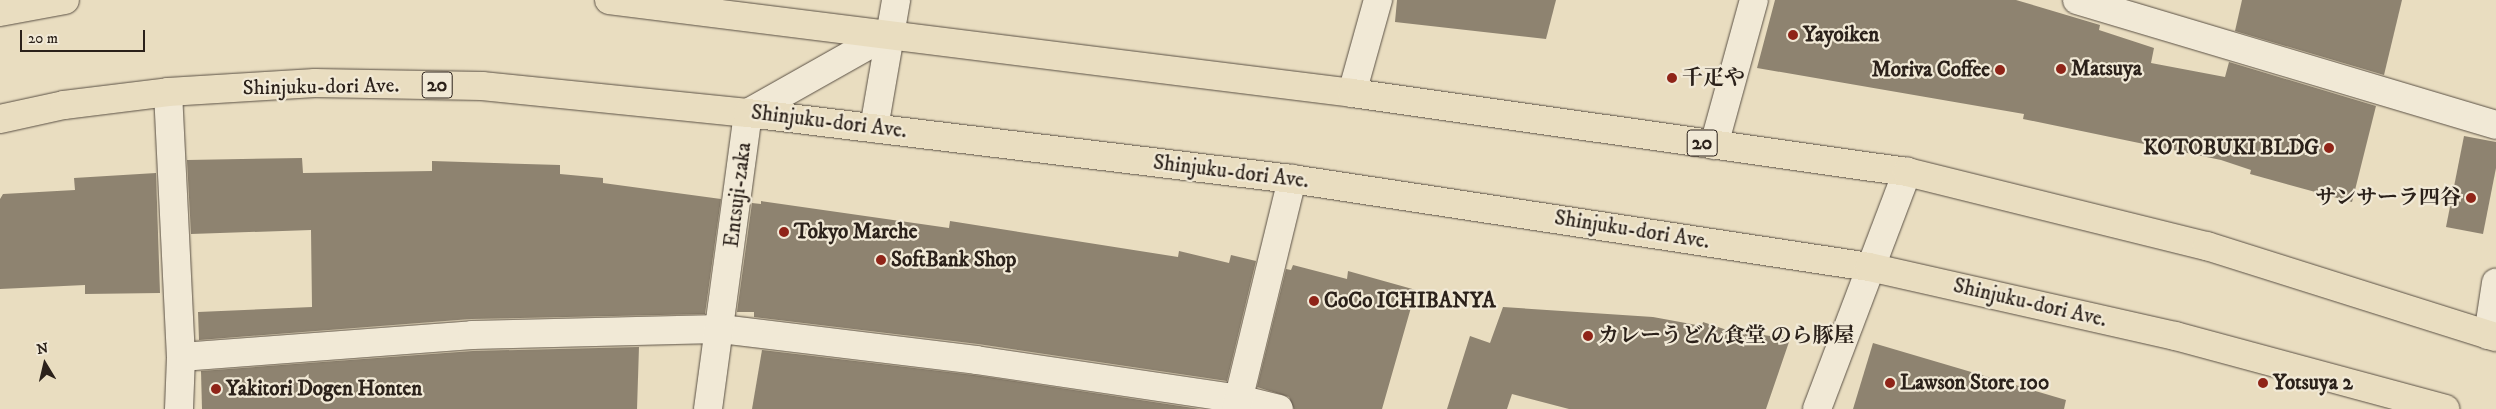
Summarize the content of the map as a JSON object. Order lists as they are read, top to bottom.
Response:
{
  "streets": {
    "highway": ["20", "Shinjuku-dori Ave."],
    "street": ["Entsuji-zaka"]
  },
  "crossings": [
    ["20", "Entsuji-zaka"],
    ["Shinjuku-dori Ave.", "Entsuji-zaka"]
  ],
  "places": [
    "Yayoiken",
    "Matsuya",
    "Moriva Coffee",
    "千疋や",
    "KOTOBUKI BLDG",
    "サンサーラ四谷",
    "Tokyo Marche",
    "SoftBank Shop",
    "CoCo ICHIBANYA",
    "カレーうどん食堂 のら豚屋",
    "Lawson Store 100",
    "Yotsuya 2",
    "Yakitori Dogen Honten"
  ],
  "scale_bar": "20 m",
  "north": "top"
}
